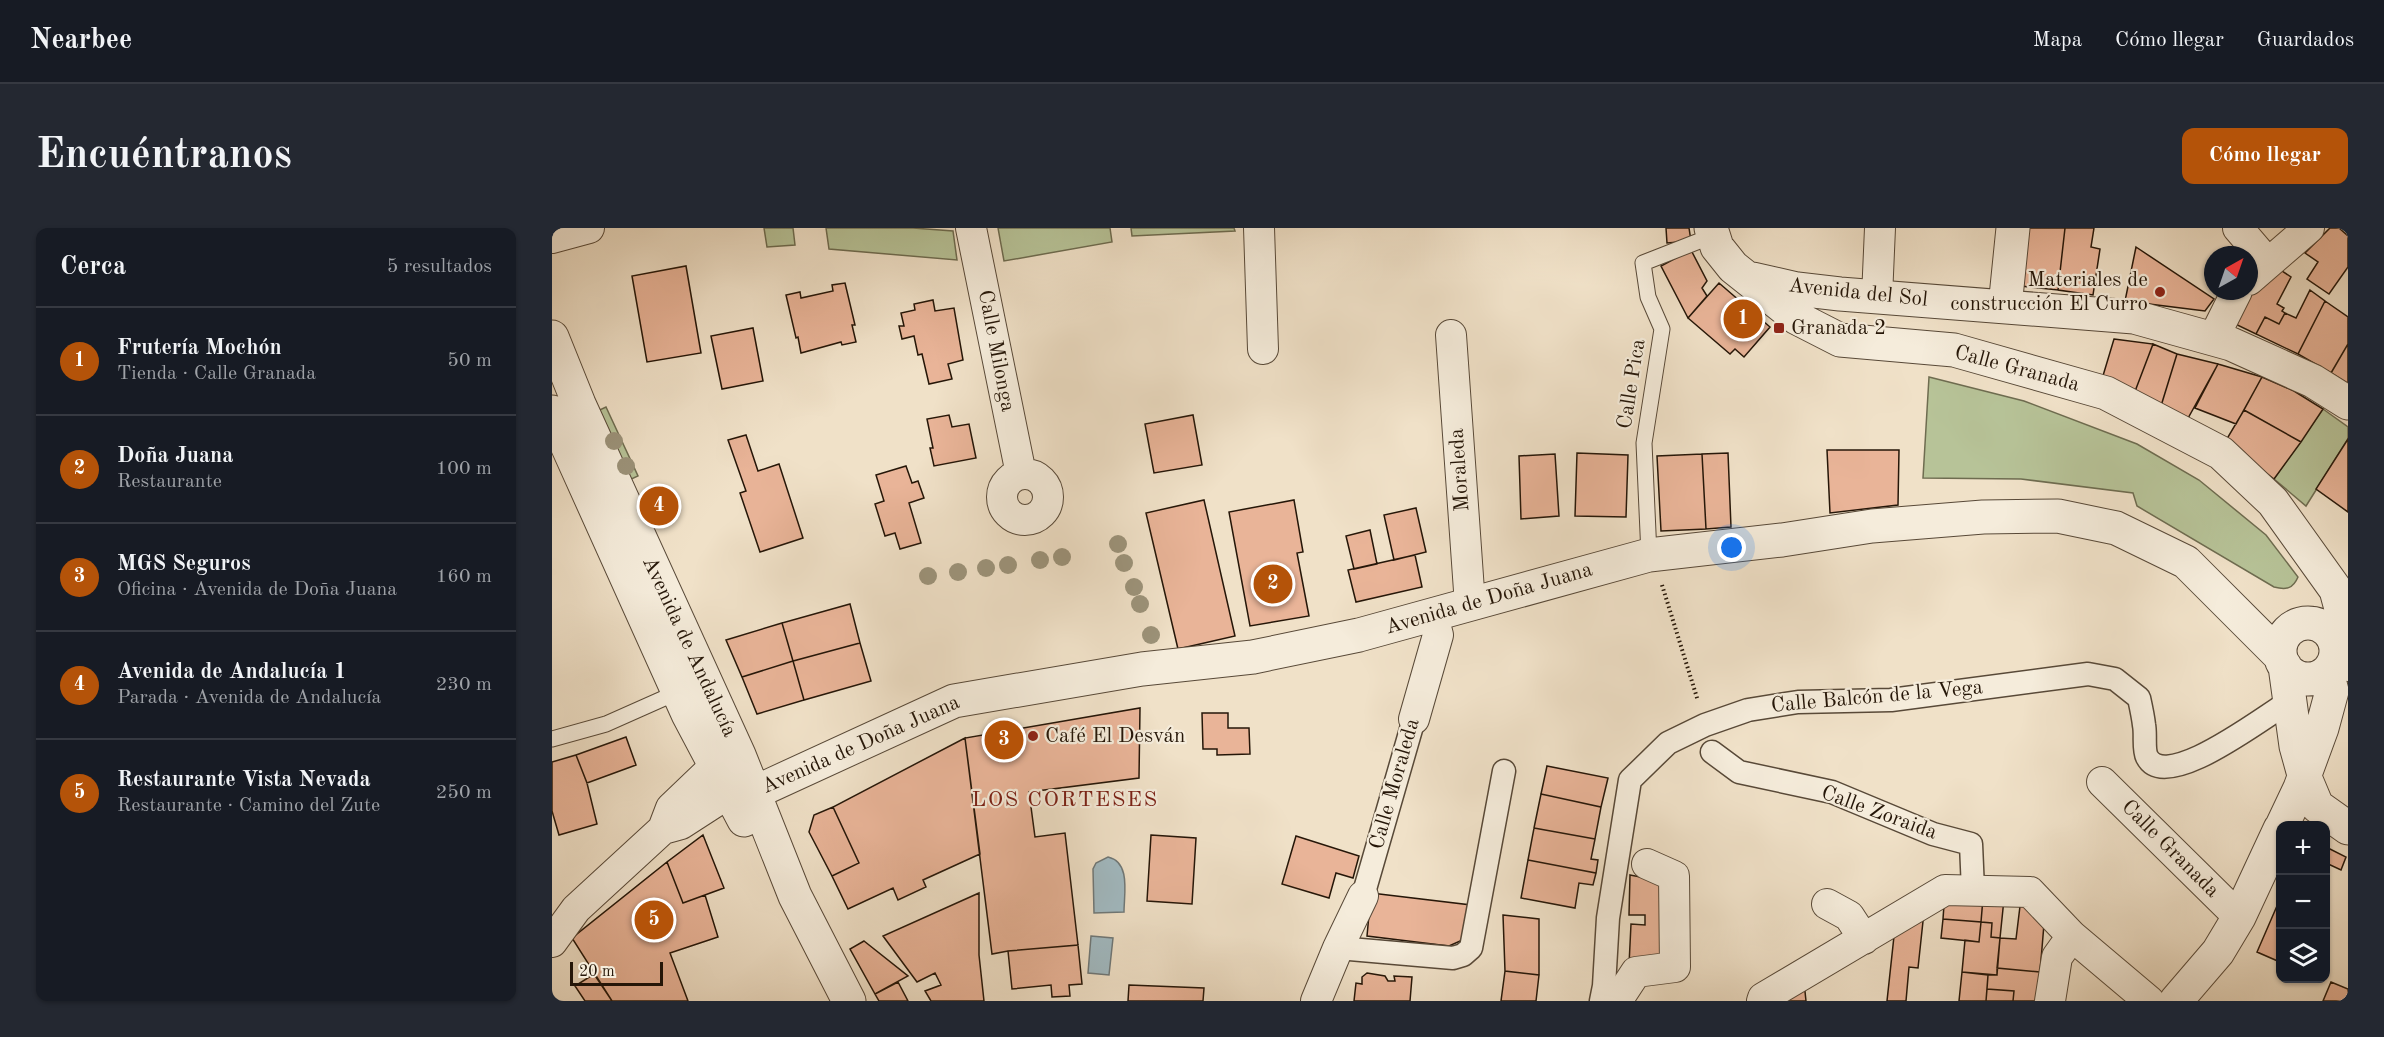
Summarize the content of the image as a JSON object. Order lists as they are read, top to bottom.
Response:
{
  "streets": {
    "street": [
      "Avenida del Sol",
      "Calle Milonga",
      "Calle Granada",
      "Moraleda",
      "Avenida de Doña Juana",
      "Avenida de Andalucía",
      "Calle Balcón de la Vega",
      "Calle Moraleda",
      "Calle Zoraida"
    ],
    "lane": ["Calle Pica"]
  },
  "crossings": [
    ["Avenida del Sol", "Calle Granada"],
    ["Calle Granada", "Calle Pica"],
    ["Calle Granada", "Avenida de Doña Juana"],
    ["Calle Pica", "Avenida de Doña Juana"],
    ["Moraleda", "Avenida de Doña Juana"],
    ["Avenida de Doña Juana", "Avenida de Andalucía"],
    ["Avenida de Doña Juana", "Calle Moraleda"]
  ],
  "districts": ["LOS CORTESES"],
  "places": {
    "other": ["Materiales de construcción El Curro", "Café El Desván"],
    "transit": ["Granada 2"]
  },
  "scale_bar": "20 m",
  "north": "top right",
  "page": {
    "header": "Nearbee",
    "nav": ["Mapa", "Cómo llegar", "Guardados"],
    "buttons": "Cómo llegar",
    "title": "Encuéntranos",
    "heading": ["Cerca", "5 resultados"],
    "pins": [
      "1",
      "4",
      "2",
      "3",
      "5"
    ],
    "list": [
      {
        "mark": "1",
        "name": "Frutería Mochón",
        "note": "Tienda · Calle Granada",
        "value": "50 m"
      },
      {
        "mark": "2",
        "name": "Doña Juana",
        "note": "Restaurante",
        "value": "100 m"
      },
      {
        "mark": "3",
        "name": "MGS Seguros",
        "note": "Oficina · Avenida de Doña Juana",
        "value": "160 m"
      },
      {
        "mark": "4",
        "name": "Avenida de Andalucía 1",
        "note": "Parada · Avenida de Andalucía",
        "value": "230 m"
      },
      {
        "mark": "5",
        "name": "Restaurante Vista Nevada",
        "note": "Restaurante · Camino del Zute",
        "value": "250 m"
      }
    ],
    "map_buttons": ["+", "−"],
    "scale": "20 m"
  }
}
